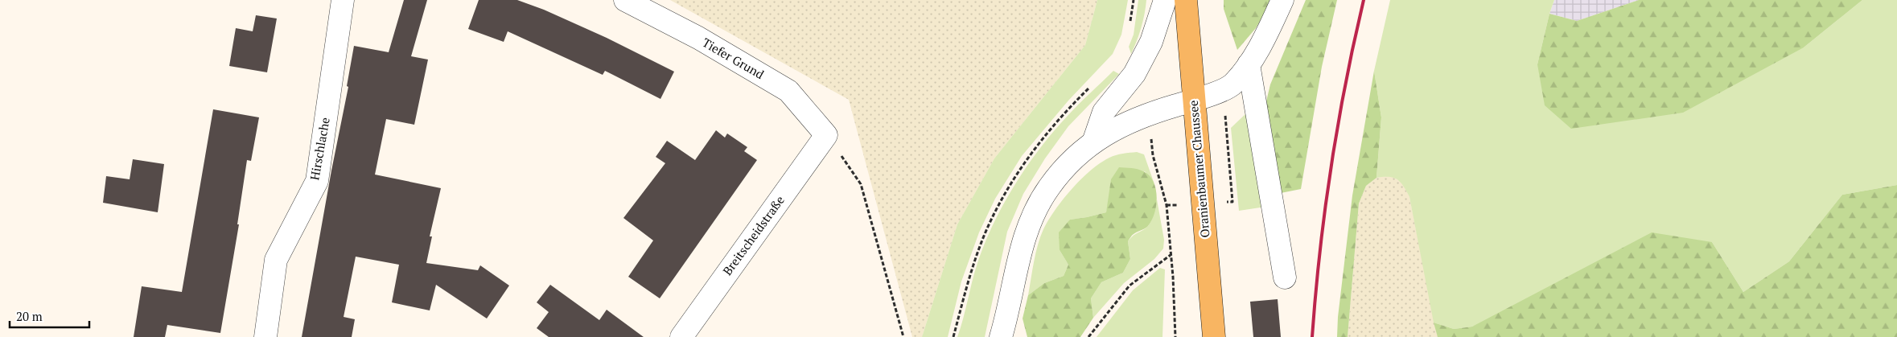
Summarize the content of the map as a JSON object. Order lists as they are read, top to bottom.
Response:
{
  "streets": {
    "main road": ["Oranienbaumer Chaussee"],
    "street": ["Tiefer Grund", "Hirschlache", "Breitscheidstraße"]
  },
  "crossings": [
    ["Tiefer Grund", "Breitscheidstraße"]
  ],
  "scale_bar": "20 m"
}
